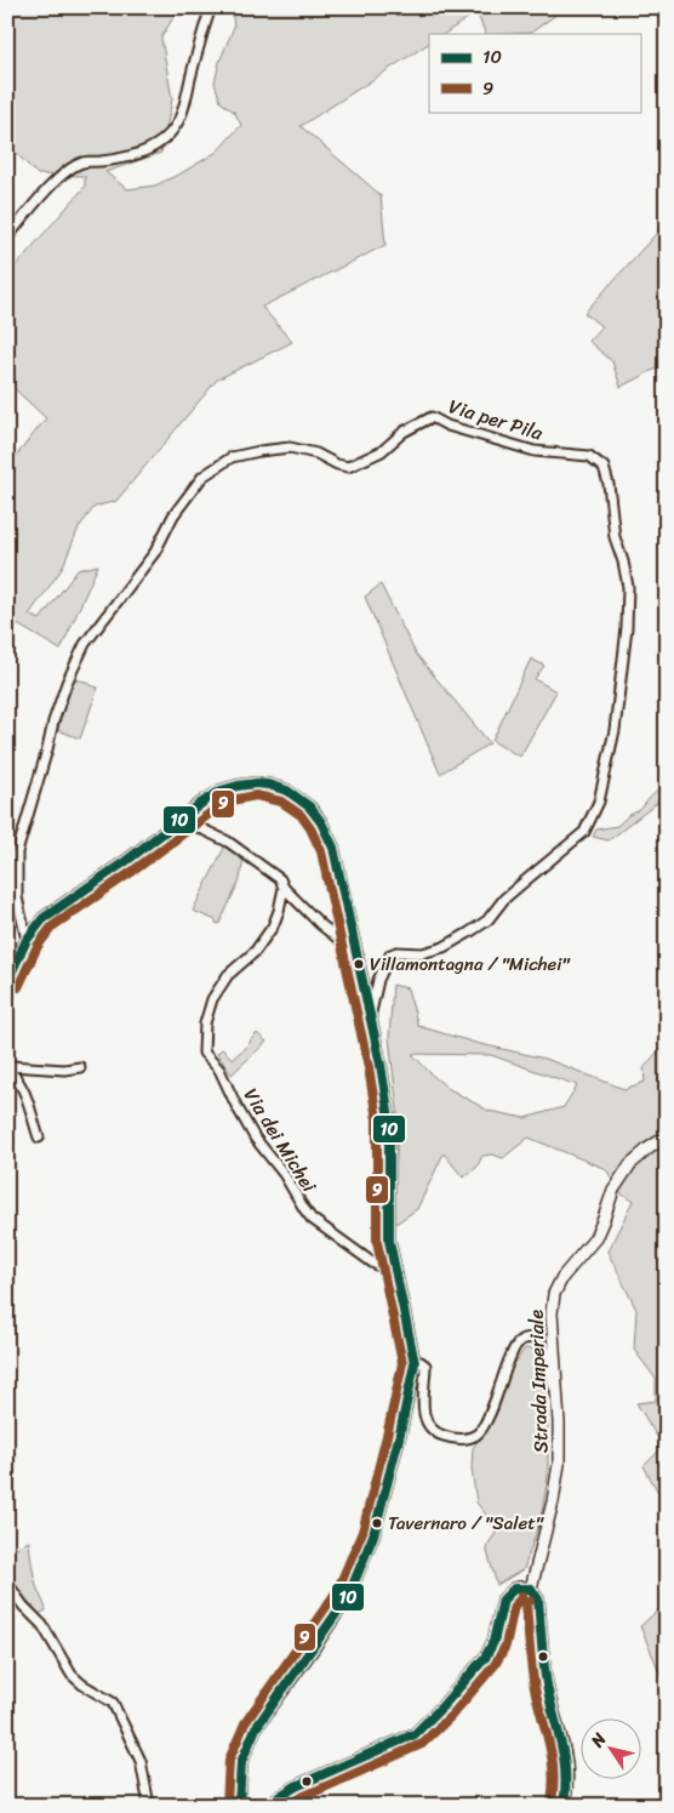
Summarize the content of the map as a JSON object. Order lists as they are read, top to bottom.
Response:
{
  "streets": {
    "street": ["Via per Pila", "Via dei Michei", "Strada Imperiale"]
  },
  "places": ["Villamontagna / \"Michei\"", "Tavernaro / \"Salet\""],
  "lines": ["transit line 10", "transit line 9"],
  "legend": ["10", "9"],
  "north": "top left"
}
